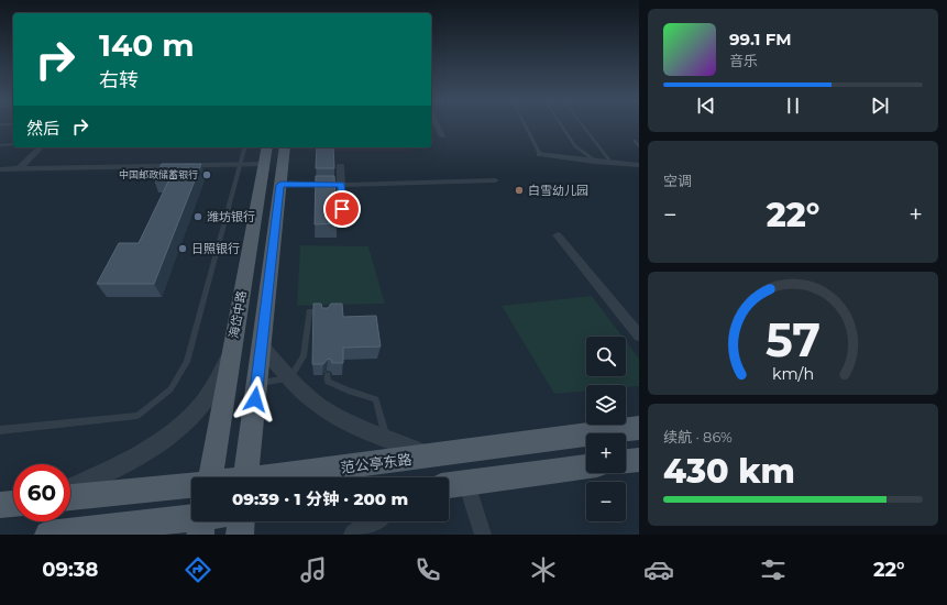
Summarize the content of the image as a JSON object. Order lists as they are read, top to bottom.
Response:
{
  "streets": {
    "main road": ["海岱中路", "范公亭东路"]
  },
  "places": [
    "中国邮政储蓄银行",
    "白雪幼儿园",
    "潍坊银行",
    "日照银行"
  ],
  "page": {
    "turn": ["140 m", "右转"],
    "song": ["99.1 FM", "音乐"],
    "then": "然后",
    "tile": [
      "空调",
      ["续航 · 86%", "430 km"]
    ],
    "heat": ["−", "22°", "+"],
    "map_buttons": ["+", "−"],
    "limit": "60",
    "trip": "09:39 · 1 分钟 · 200 m",
    "tabs": ["09:38", "22°"],
    "gauge": ["57", "km/h"]
  }
}
